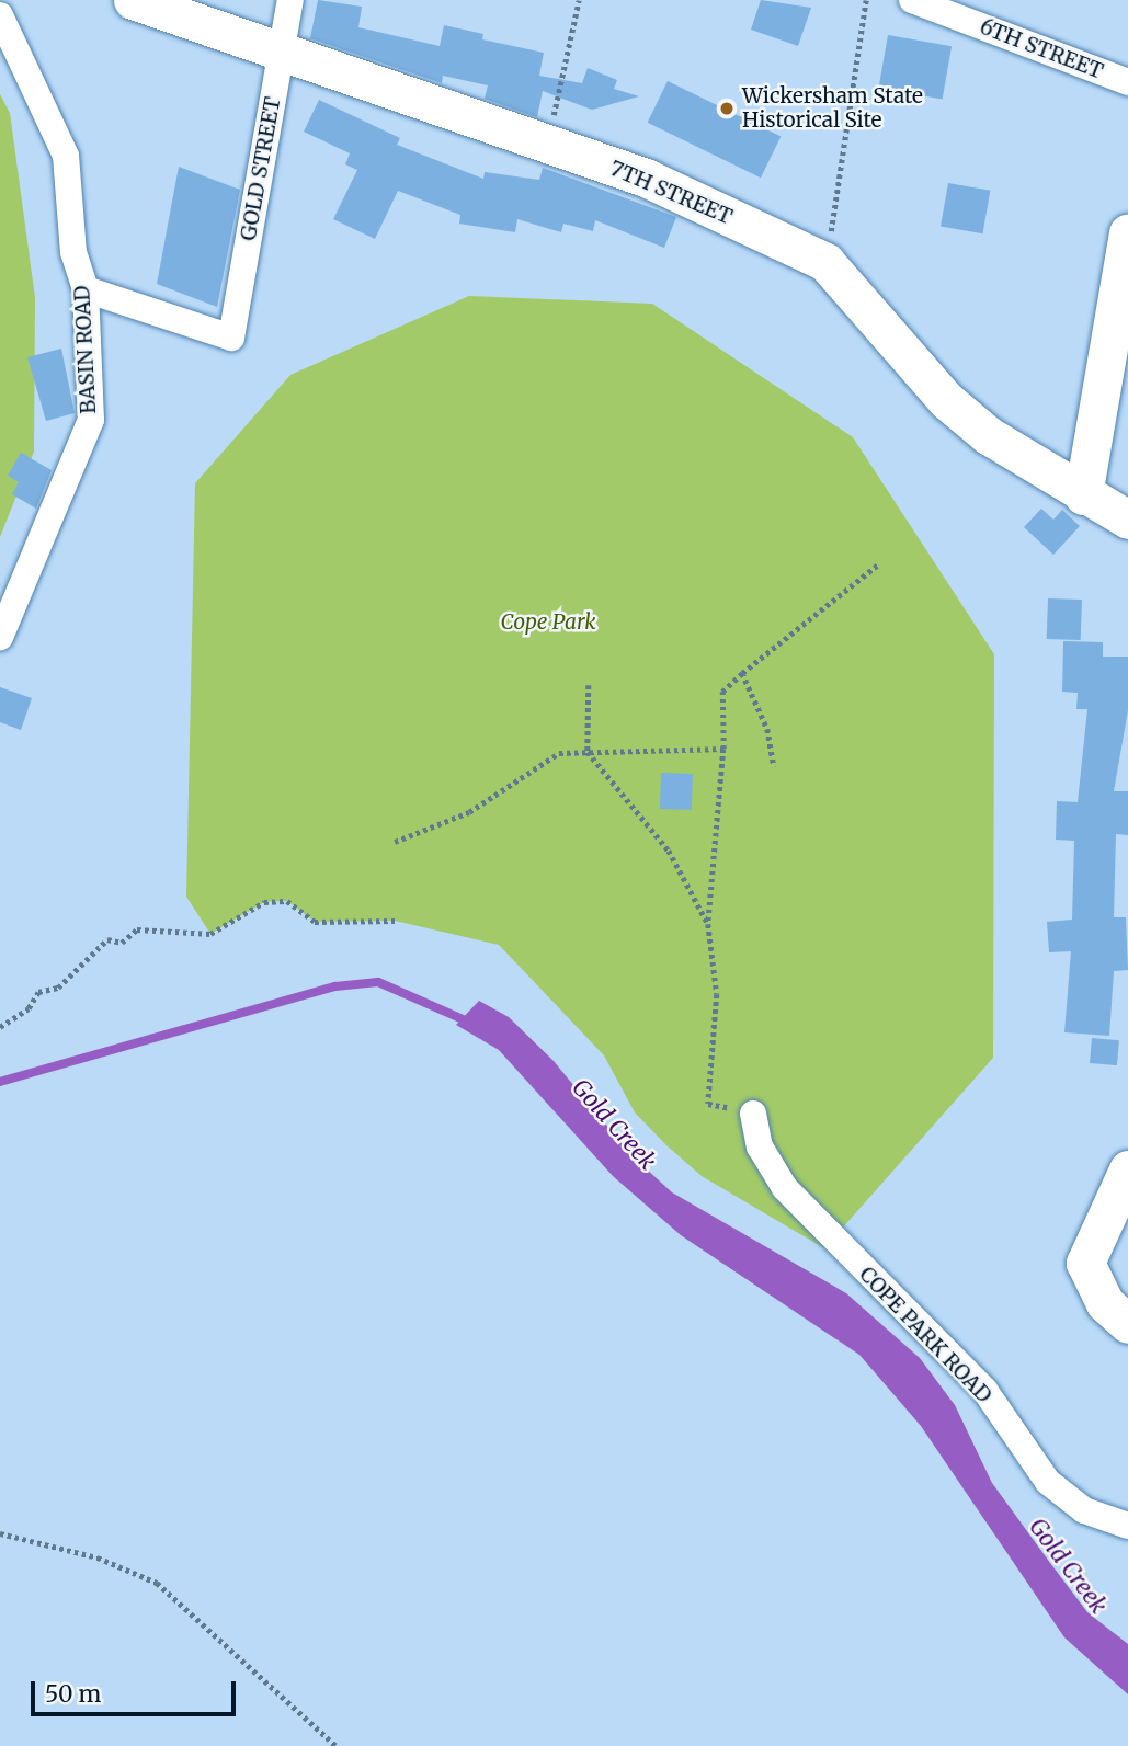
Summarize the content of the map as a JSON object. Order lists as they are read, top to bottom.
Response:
{
  "streets": {
    "street": [
      "6TH STREET",
      "GOLD STREET",
      "7TH STREET",
      "BASIN ROAD",
      "COPE PARK ROAD"
    ]
  },
  "crossings": [
    ["GOLD STREET", "7TH STREET"],
    ["GOLD STREET", "BASIN ROAD"]
  ],
  "water": ["Gold Creek"],
  "parks": ["Cope Park"],
  "places": ["Wickersham State Historical Site"],
  "scale_bar": "50 m"
}
